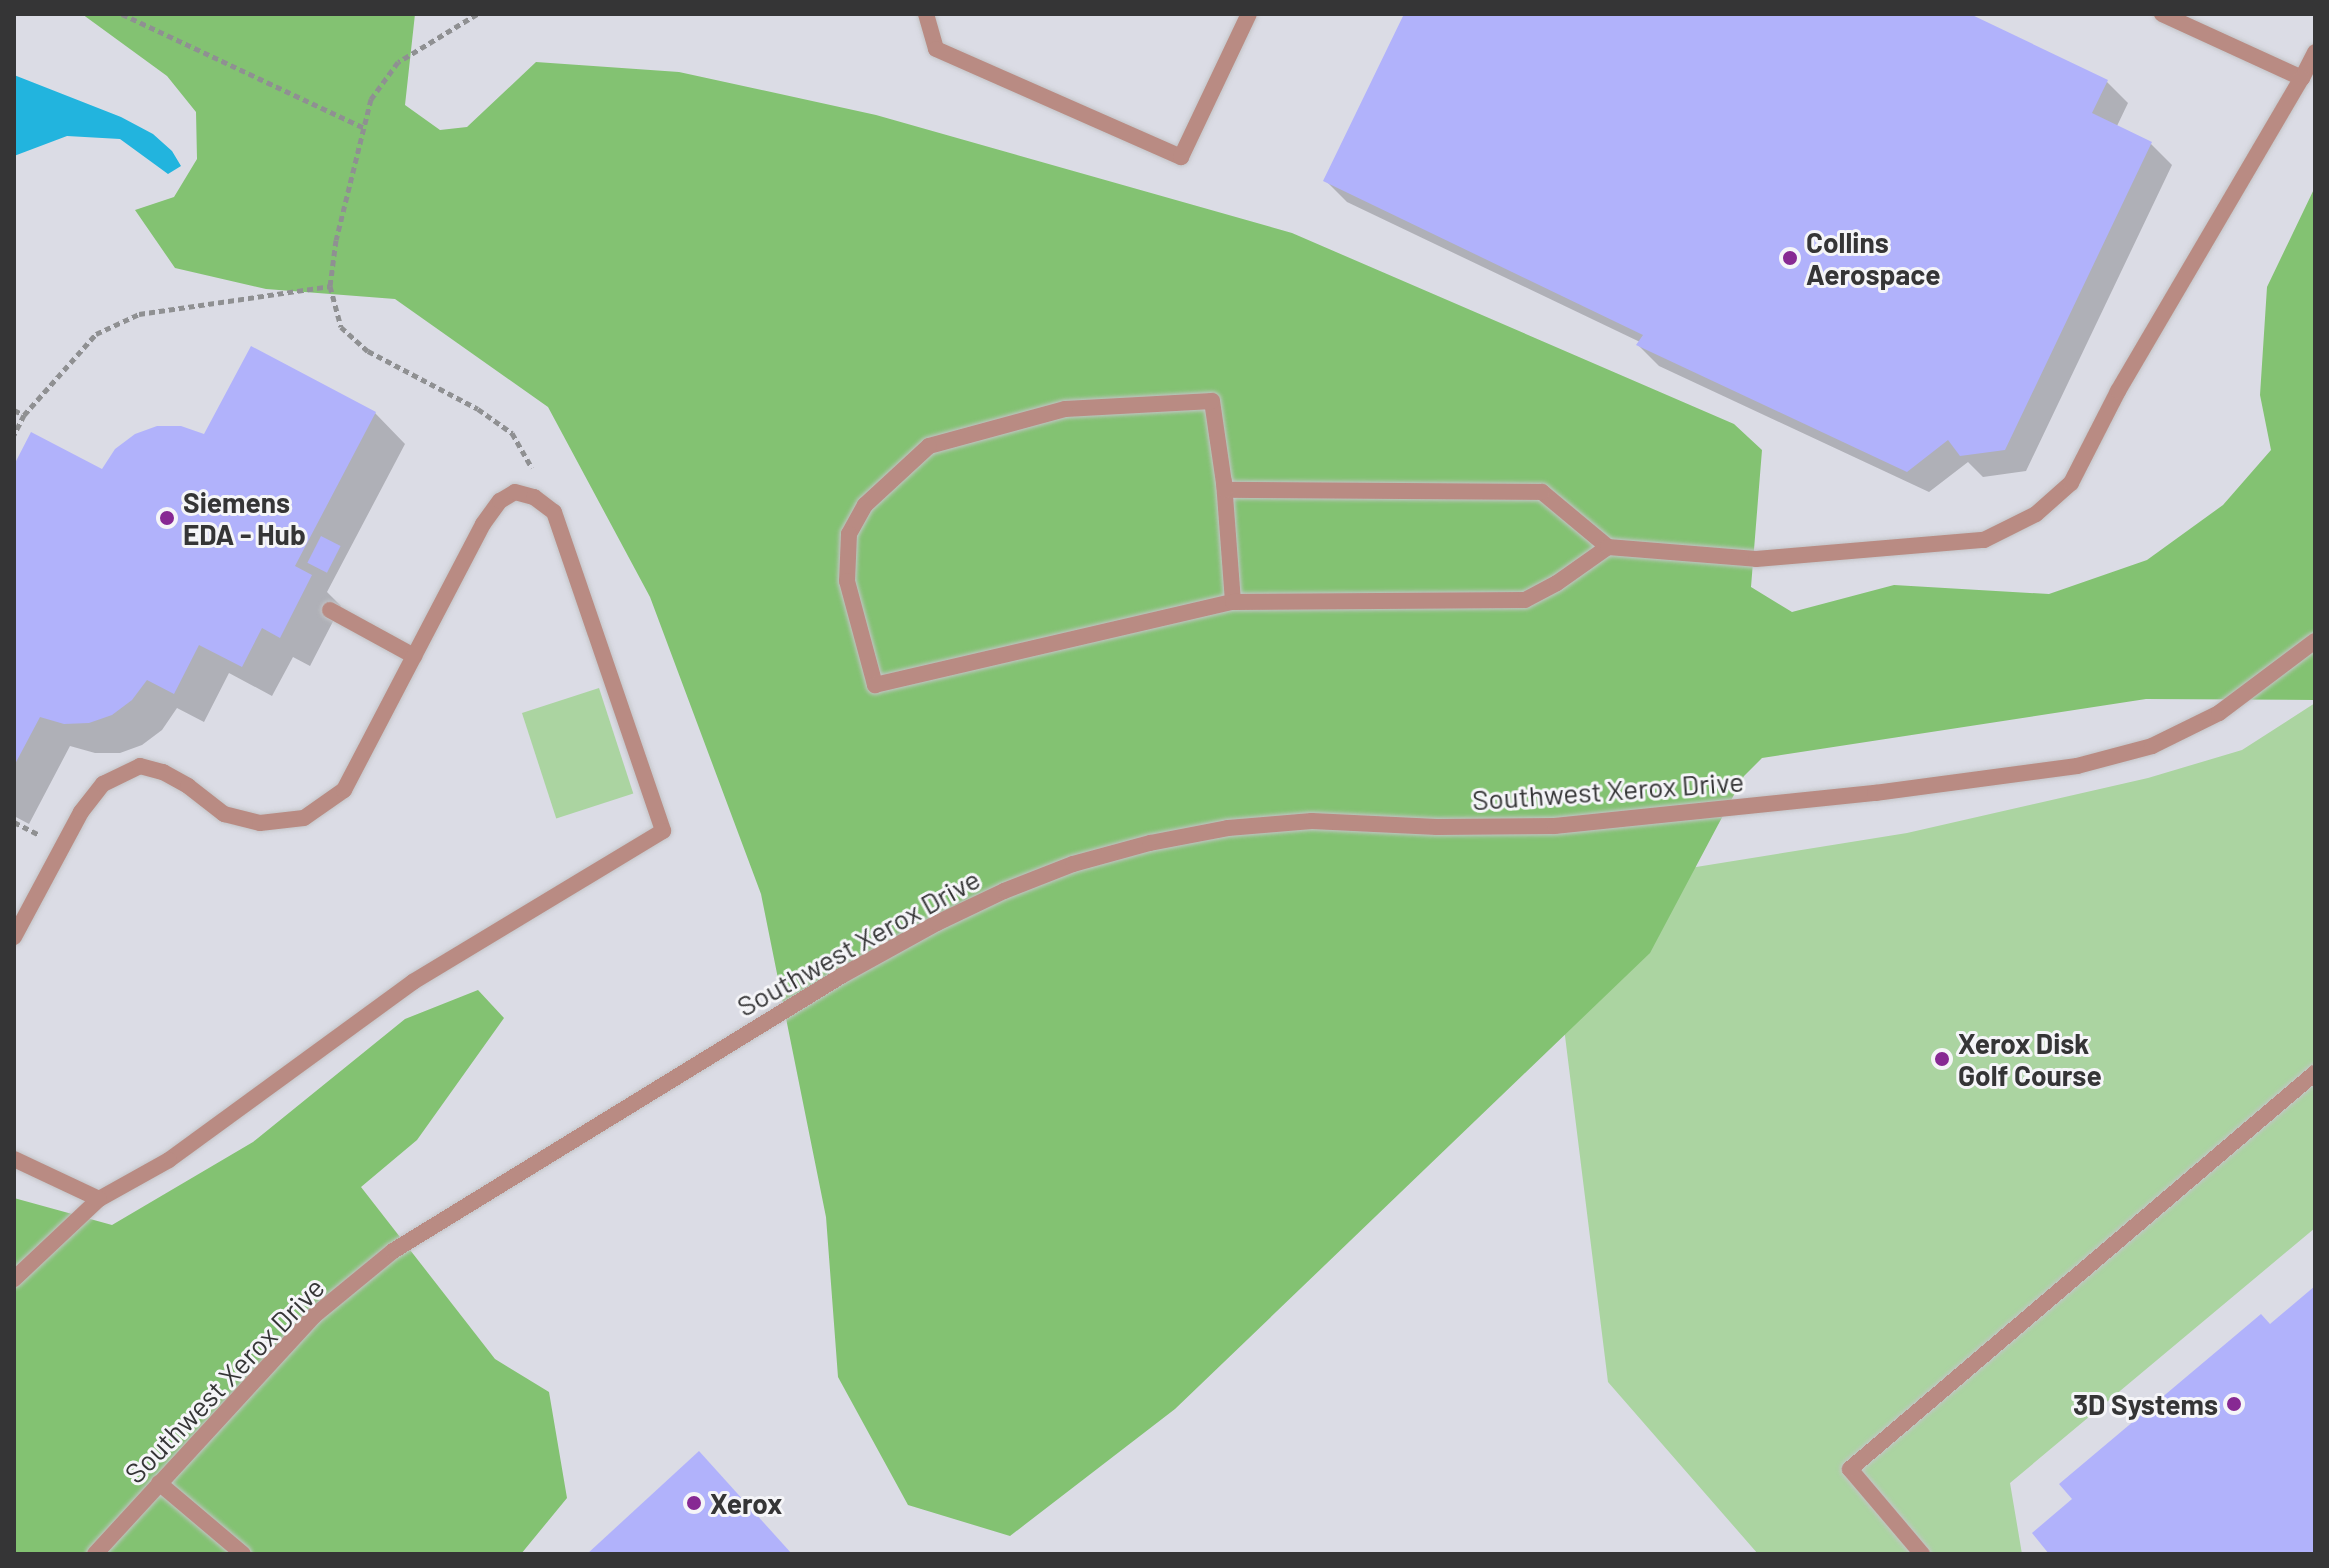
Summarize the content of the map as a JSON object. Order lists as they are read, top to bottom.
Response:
{
  "streets": {
    "lane": ["Southwest Xerox Drive"]
  },
  "places": [
    "Collins Aerospace",
    "Siemens EDA - Hub",
    "Xerox Disk Golf Course",
    "3D Systems",
    "Xerox"
  ]
}
